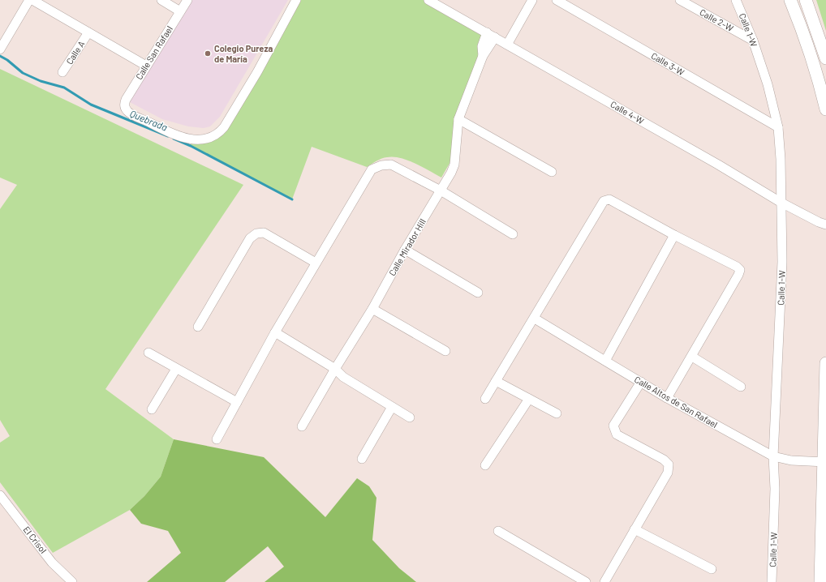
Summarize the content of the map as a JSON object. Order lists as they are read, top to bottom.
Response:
{
  "streets": {
    "street": [
      "Calle 2-W",
      "Calle 1-W",
      "Calle A",
      "Calle San Rafael",
      "Calle 3-W",
      "Calle 4-W",
      "Calle Mirador Hill",
      "Calle Altos de San Rafael",
      "El Crisol"
    ]
  },
  "crossings": [
    ["Calle 2-W", "Calle 1-W"],
    ["Calle 1-W", "Calle 3-W"],
    ["Calle 1-W", "Calle 4-W"],
    ["Calle 1-W", "Calle Altos de San Rafael"],
    ["Calle 4-W", "Calle Mirador Hill"]
  ],
  "water": ["Quebrada"],
  "places": ["Colegio Pureza de María"]
}
